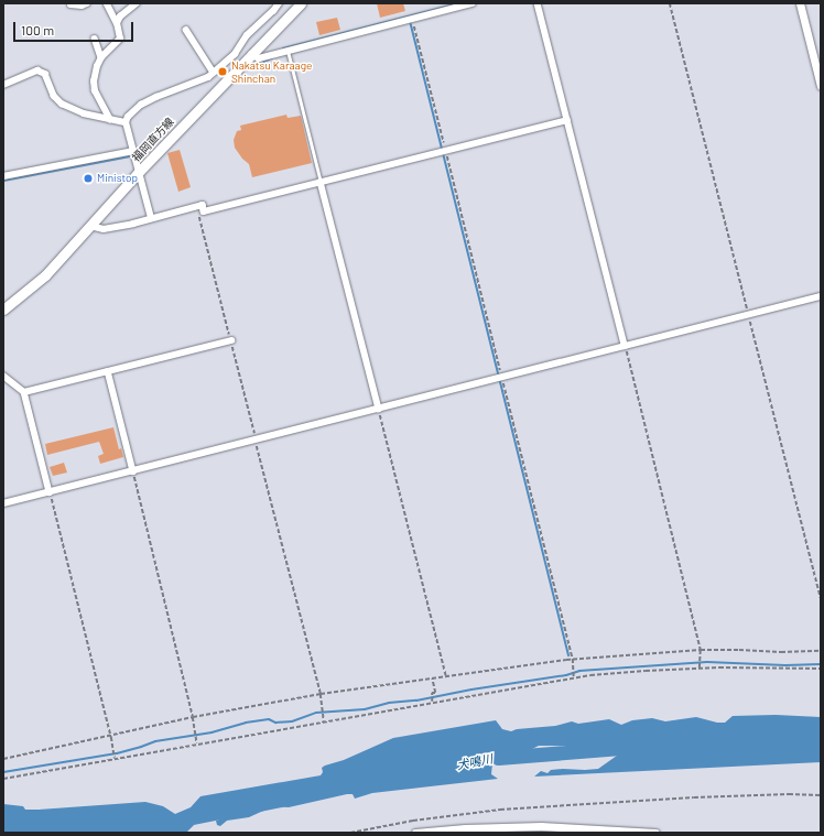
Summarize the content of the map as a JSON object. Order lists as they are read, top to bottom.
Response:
{
  "streets": {
    "main road": ["福岡直方線"]
  },
  "water": ["犬鳴川"],
  "places": ["Nakatsu Karaage Shinchan", "Ministop"],
  "scale_bar": "100 m"
}
